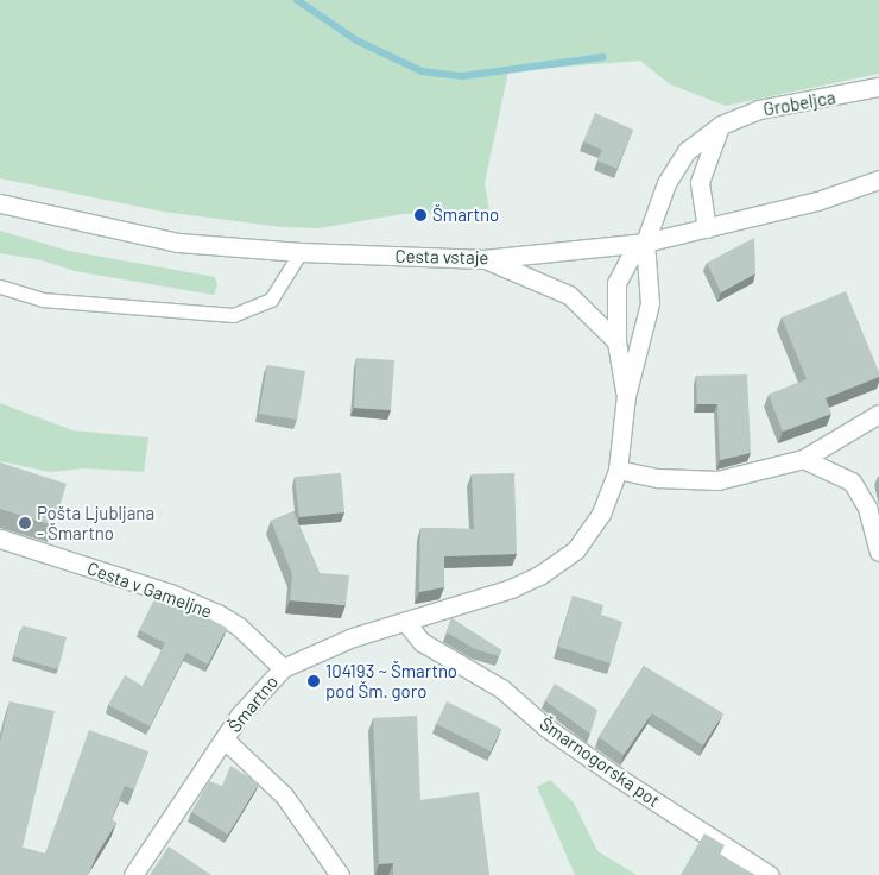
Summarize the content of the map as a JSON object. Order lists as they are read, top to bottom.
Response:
{
  "streets": {
    "street": [
      "Grobeljca",
      "Cesta vstaje",
      "Cesta v Gameljne",
      "Šmartno",
      "Šmarnogorska pot"
    ]
  },
  "crossings": [
    ["Grobeljca", "Cesta vstaje"],
    ["Cesta v Gameljne", "Šmartno"],
    ["Šmartno", "Šmarnogorska pot"]
  ],
  "places": ["Šmartno", "Pošta Ljubljana - Šmartno", "104193 ~ Šmartno pod Šm. goro"]
}
